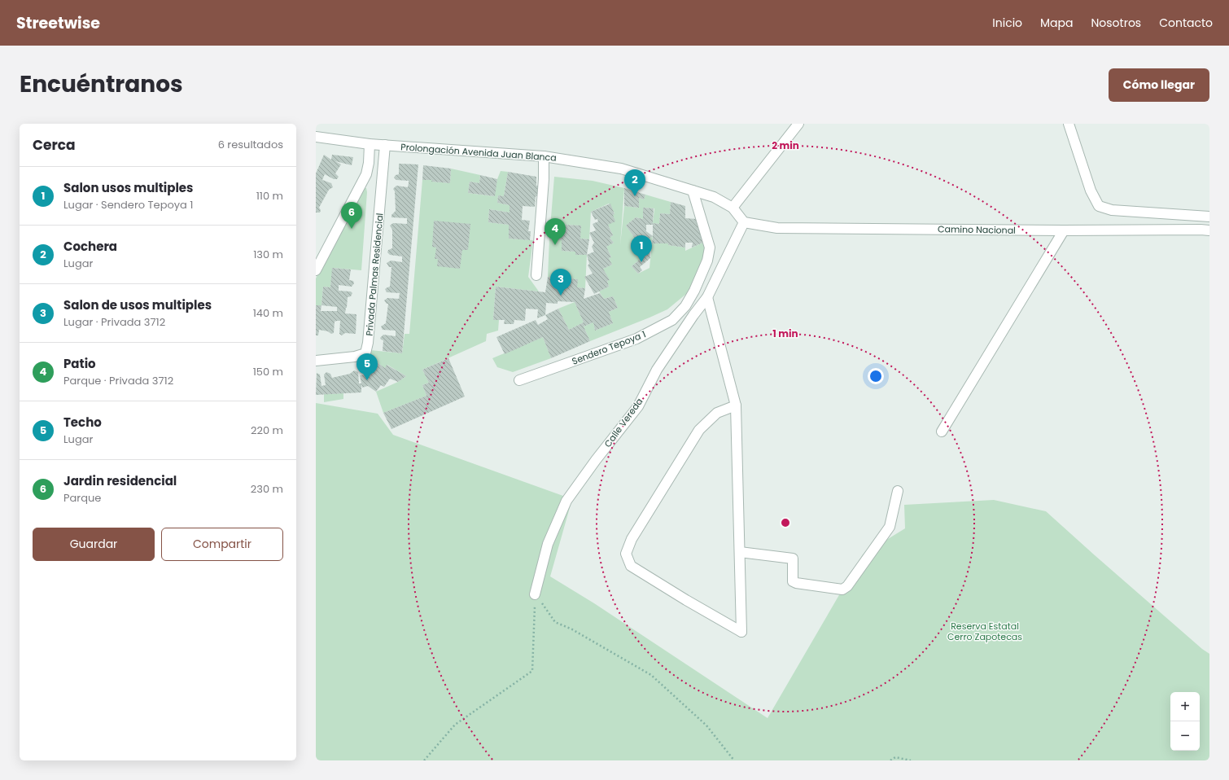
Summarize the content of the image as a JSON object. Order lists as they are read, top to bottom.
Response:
{
  "streets": {
    "street": [
      "Prolongación Avenida Juan Blanca",
      "Camino Nacional",
      "Privada Palmas Residencial",
      "Sendero Tepoya 1",
      "Calle Vereda"
    ]
  },
  "crossings": [
    ["Prolongación Avenida Juan Blanca", "Camino Nacional"],
    ["Prolongación Avenida Juan Blanca", "Privada Palmas Residencial"],
    ["Prolongación Avenida Juan Blanca", "Sendero Tepoya 1"],
    ["Prolongación Avenida Juan Blanca", "Calle Vereda"],
    ["Camino Nacional", "Calle Vereda"]
  ],
  "parks": ["Reserva Estatal Cerro Zapotecas"],
  "page": {
    "header": "Streetwise",
    "nav": [
      "Inicio",
      "Mapa",
      "Nosotros",
      "Contacto"
    ],
    "title": "Encuéntranos",
    "buttons": [
      "Cómo llegar",
      ["Guardar", "Compartir"]
    ],
    "heading": ["Cerca", "6 resultados"],
    "list": [
      {
        "mark": "1",
        "name": "Salon usos multiples",
        "note": "Lugar · Sendero Tepoya 1",
        "value": "110 m"
      },
      {
        "mark": "2",
        "name": "Cochera",
        "note": "Lugar",
        "value": "130 m"
      },
      {
        "mark": "3",
        "name": "Salon de usos multiples",
        "note": "Lugar · Privada 3712",
        "value": "140 m"
      },
      {
        "mark": "4",
        "name": "Patio",
        "note": "Parque · Privada 3712",
        "value": "150 m"
      },
      {
        "mark": "5",
        "name": "Techo",
        "note": "Lugar",
        "value": "220 m"
      },
      {
        "mark": "6",
        "name": "Jardin residencial",
        "note": "Parque",
        "value": "230 m"
      }
    ],
    "pins": [
      "2",
      "6",
      "4",
      "1",
      "3",
      "5"
    ],
    "map_buttons": ["+", "−"]
  },
  "rings": ["2 min", "1 min"]
}
